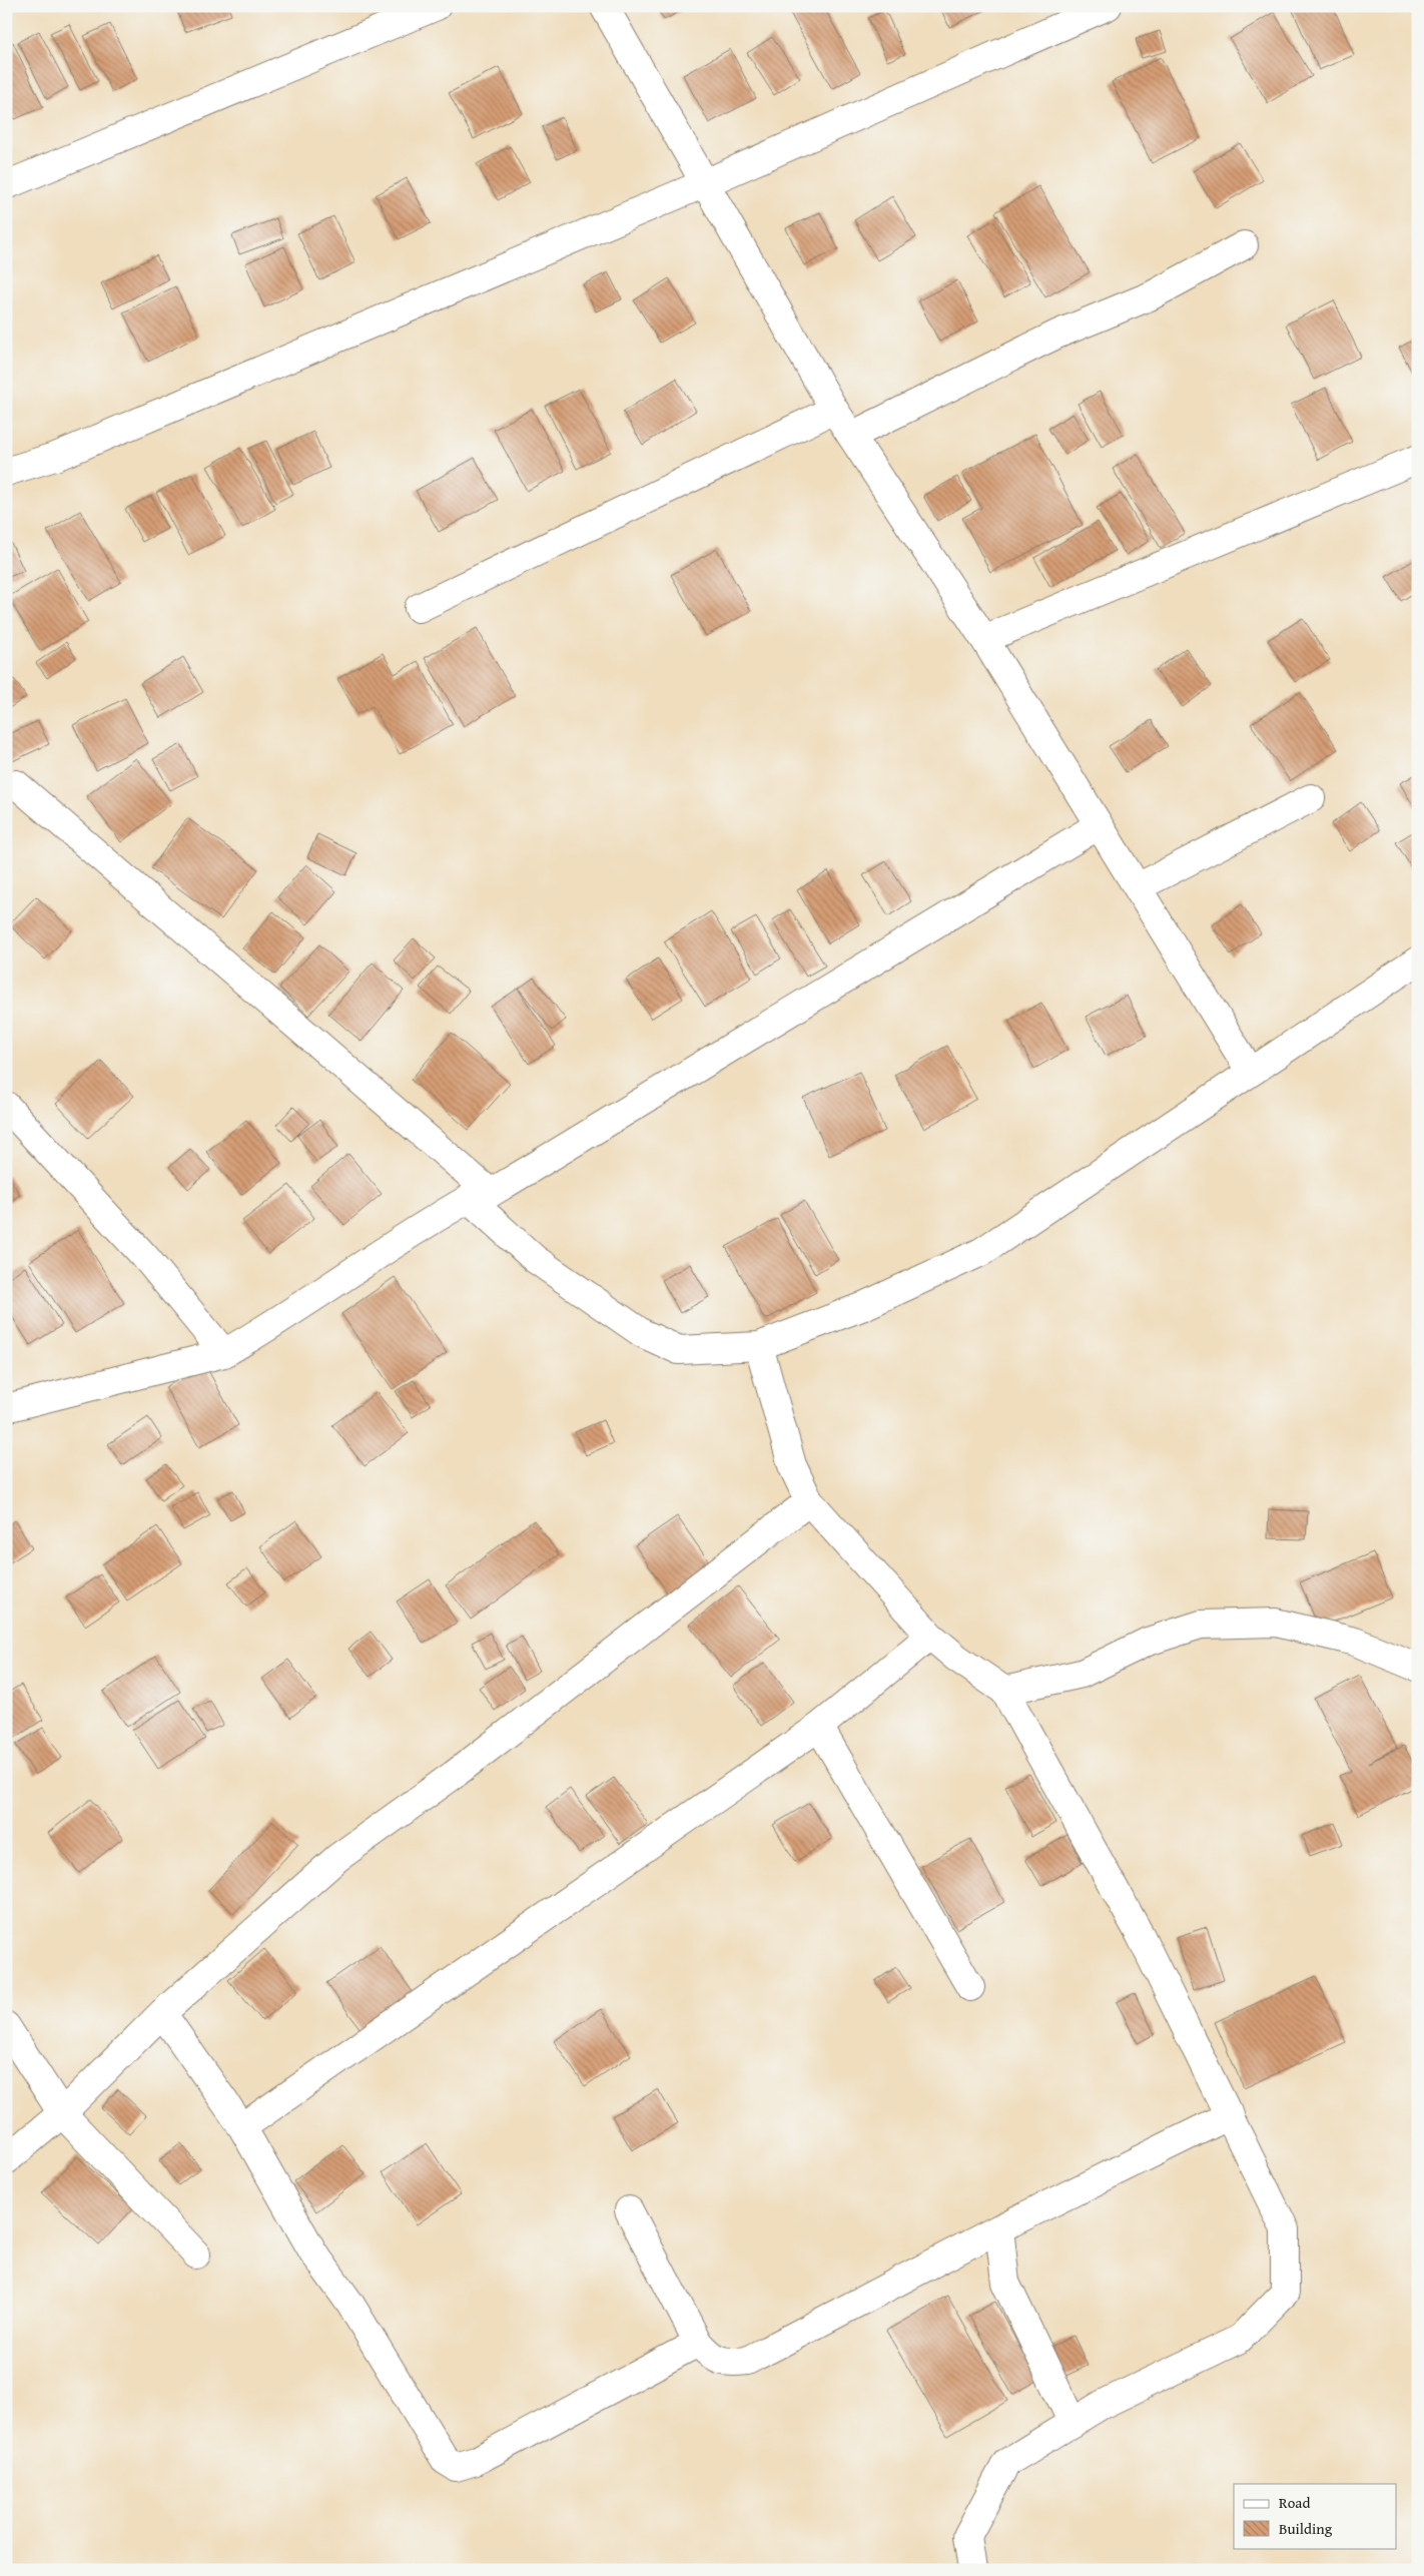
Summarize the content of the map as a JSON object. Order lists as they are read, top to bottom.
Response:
{
  "legend": ["Road", "Building"]
}
